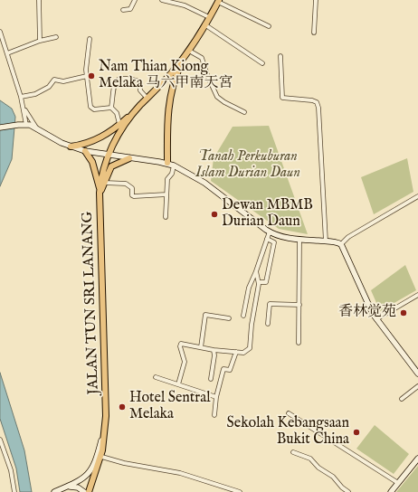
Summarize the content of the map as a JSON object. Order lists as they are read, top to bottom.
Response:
{
  "streets": {
    "main road": ["JALAN TUN SRI LANANG"]
  },
  "parks": ["Tanah Perkuburan Islam Durian Daun"],
  "places": [
    "Nam Thian Kiong Melaka 马六甲南天宮",
    "Dewan MBMB Durian Daun",
    "香林觉苑",
    "Hotel Sentral Melaka",
    "Sekolah Kebangsaan Bukit China"
  ]
}
